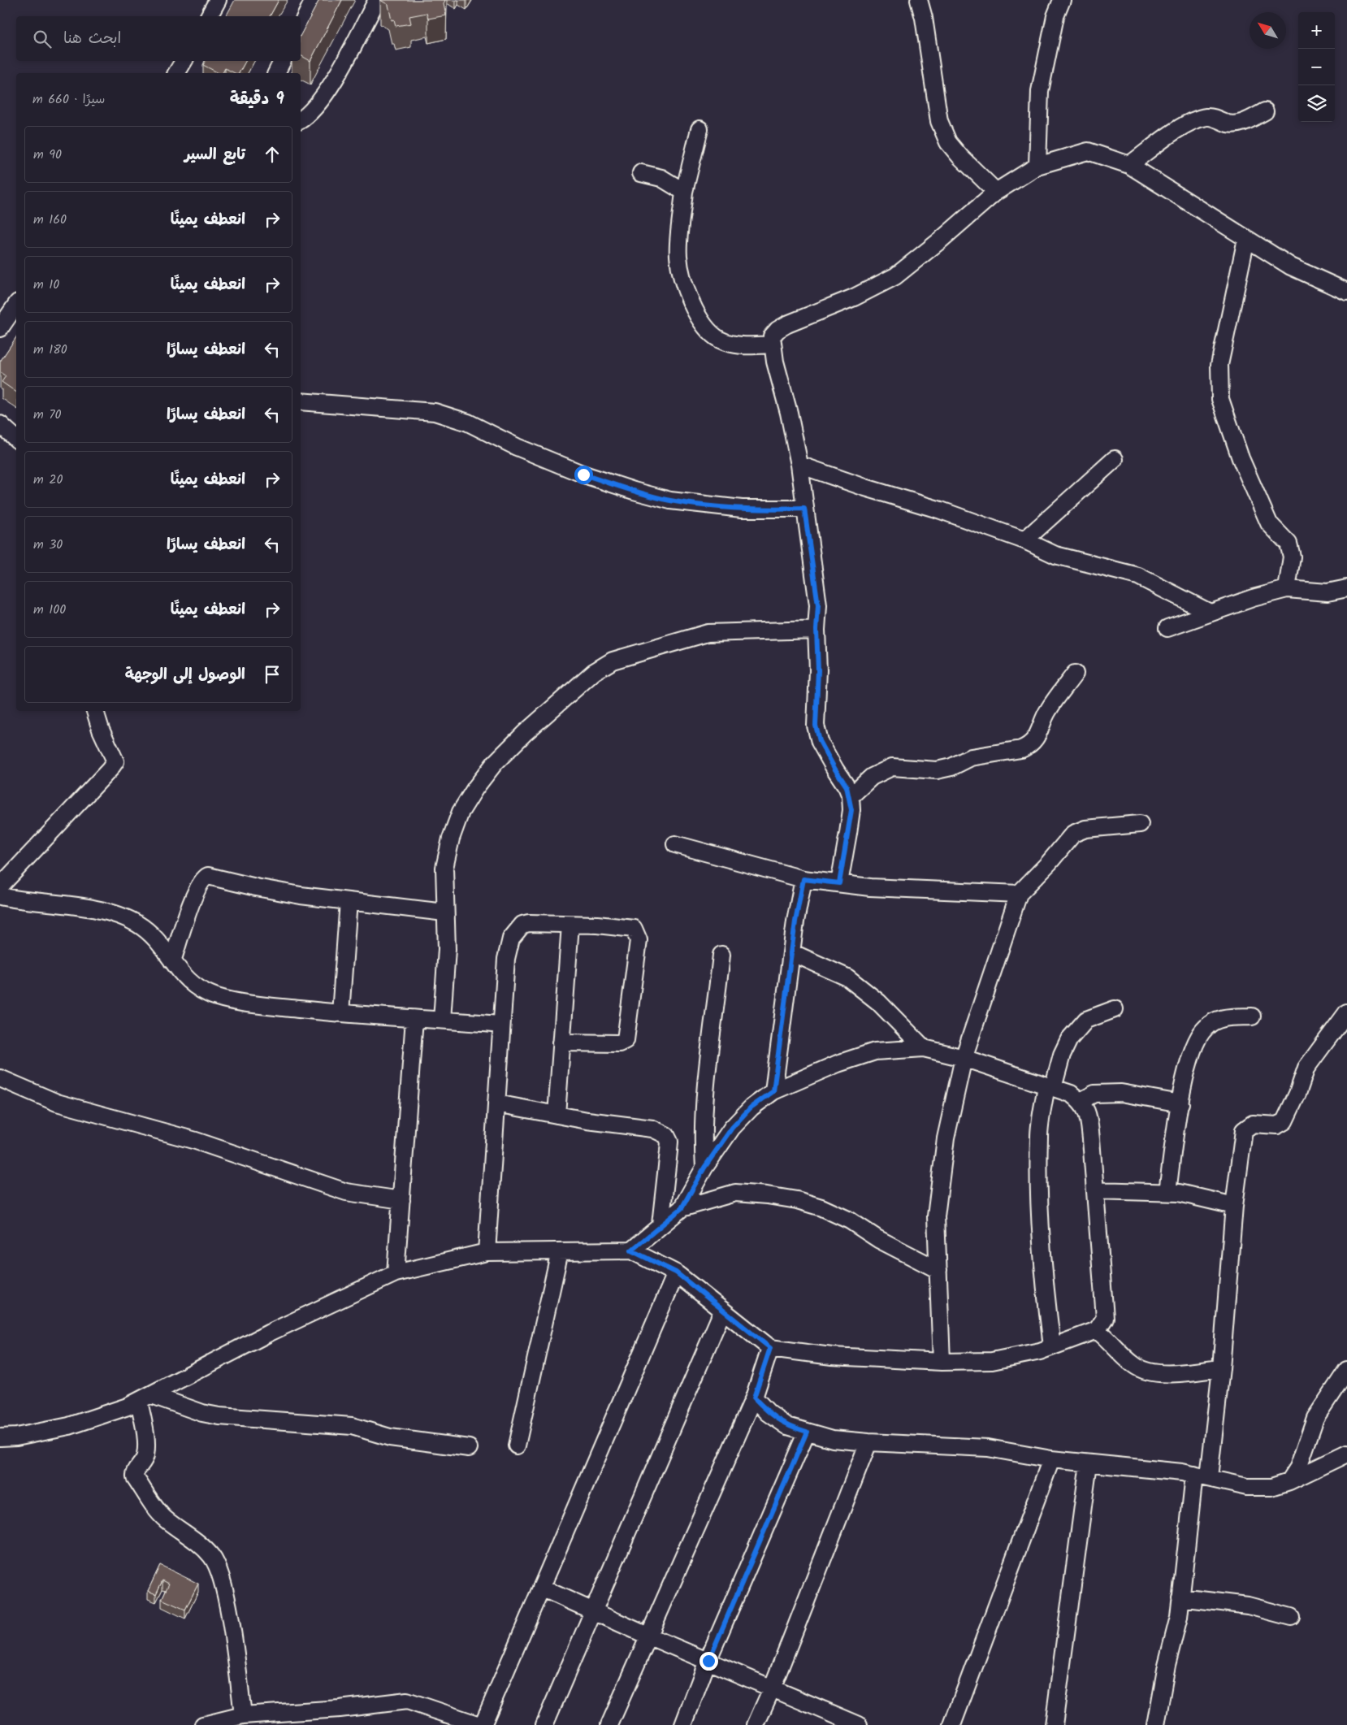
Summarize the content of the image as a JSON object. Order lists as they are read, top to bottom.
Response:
{
  "north": "top left",
  "page": {
    "map_buttons": ["+", "−"],
    "search": "ابحث هنا",
    "heading": ["9 دقيقة", "سيرًا · 660 m"],
    "list": [
      ["تابع السير", "90 m"],
      ["انعطف يمينًا", "160 m"],
      ["انعطف يمينًا", "10 m"],
      ["انعطف يسارًا", "180 m"],
      ["انعطف يسارًا", "70 m"],
      ["انعطف يمينًا", "20 m"],
      ["انعطف يسارًا", "30 m"],
      ["انعطف يمينًا", "100 m"],
      "الوصول إلى الوجهة"
    ]
  }
}
